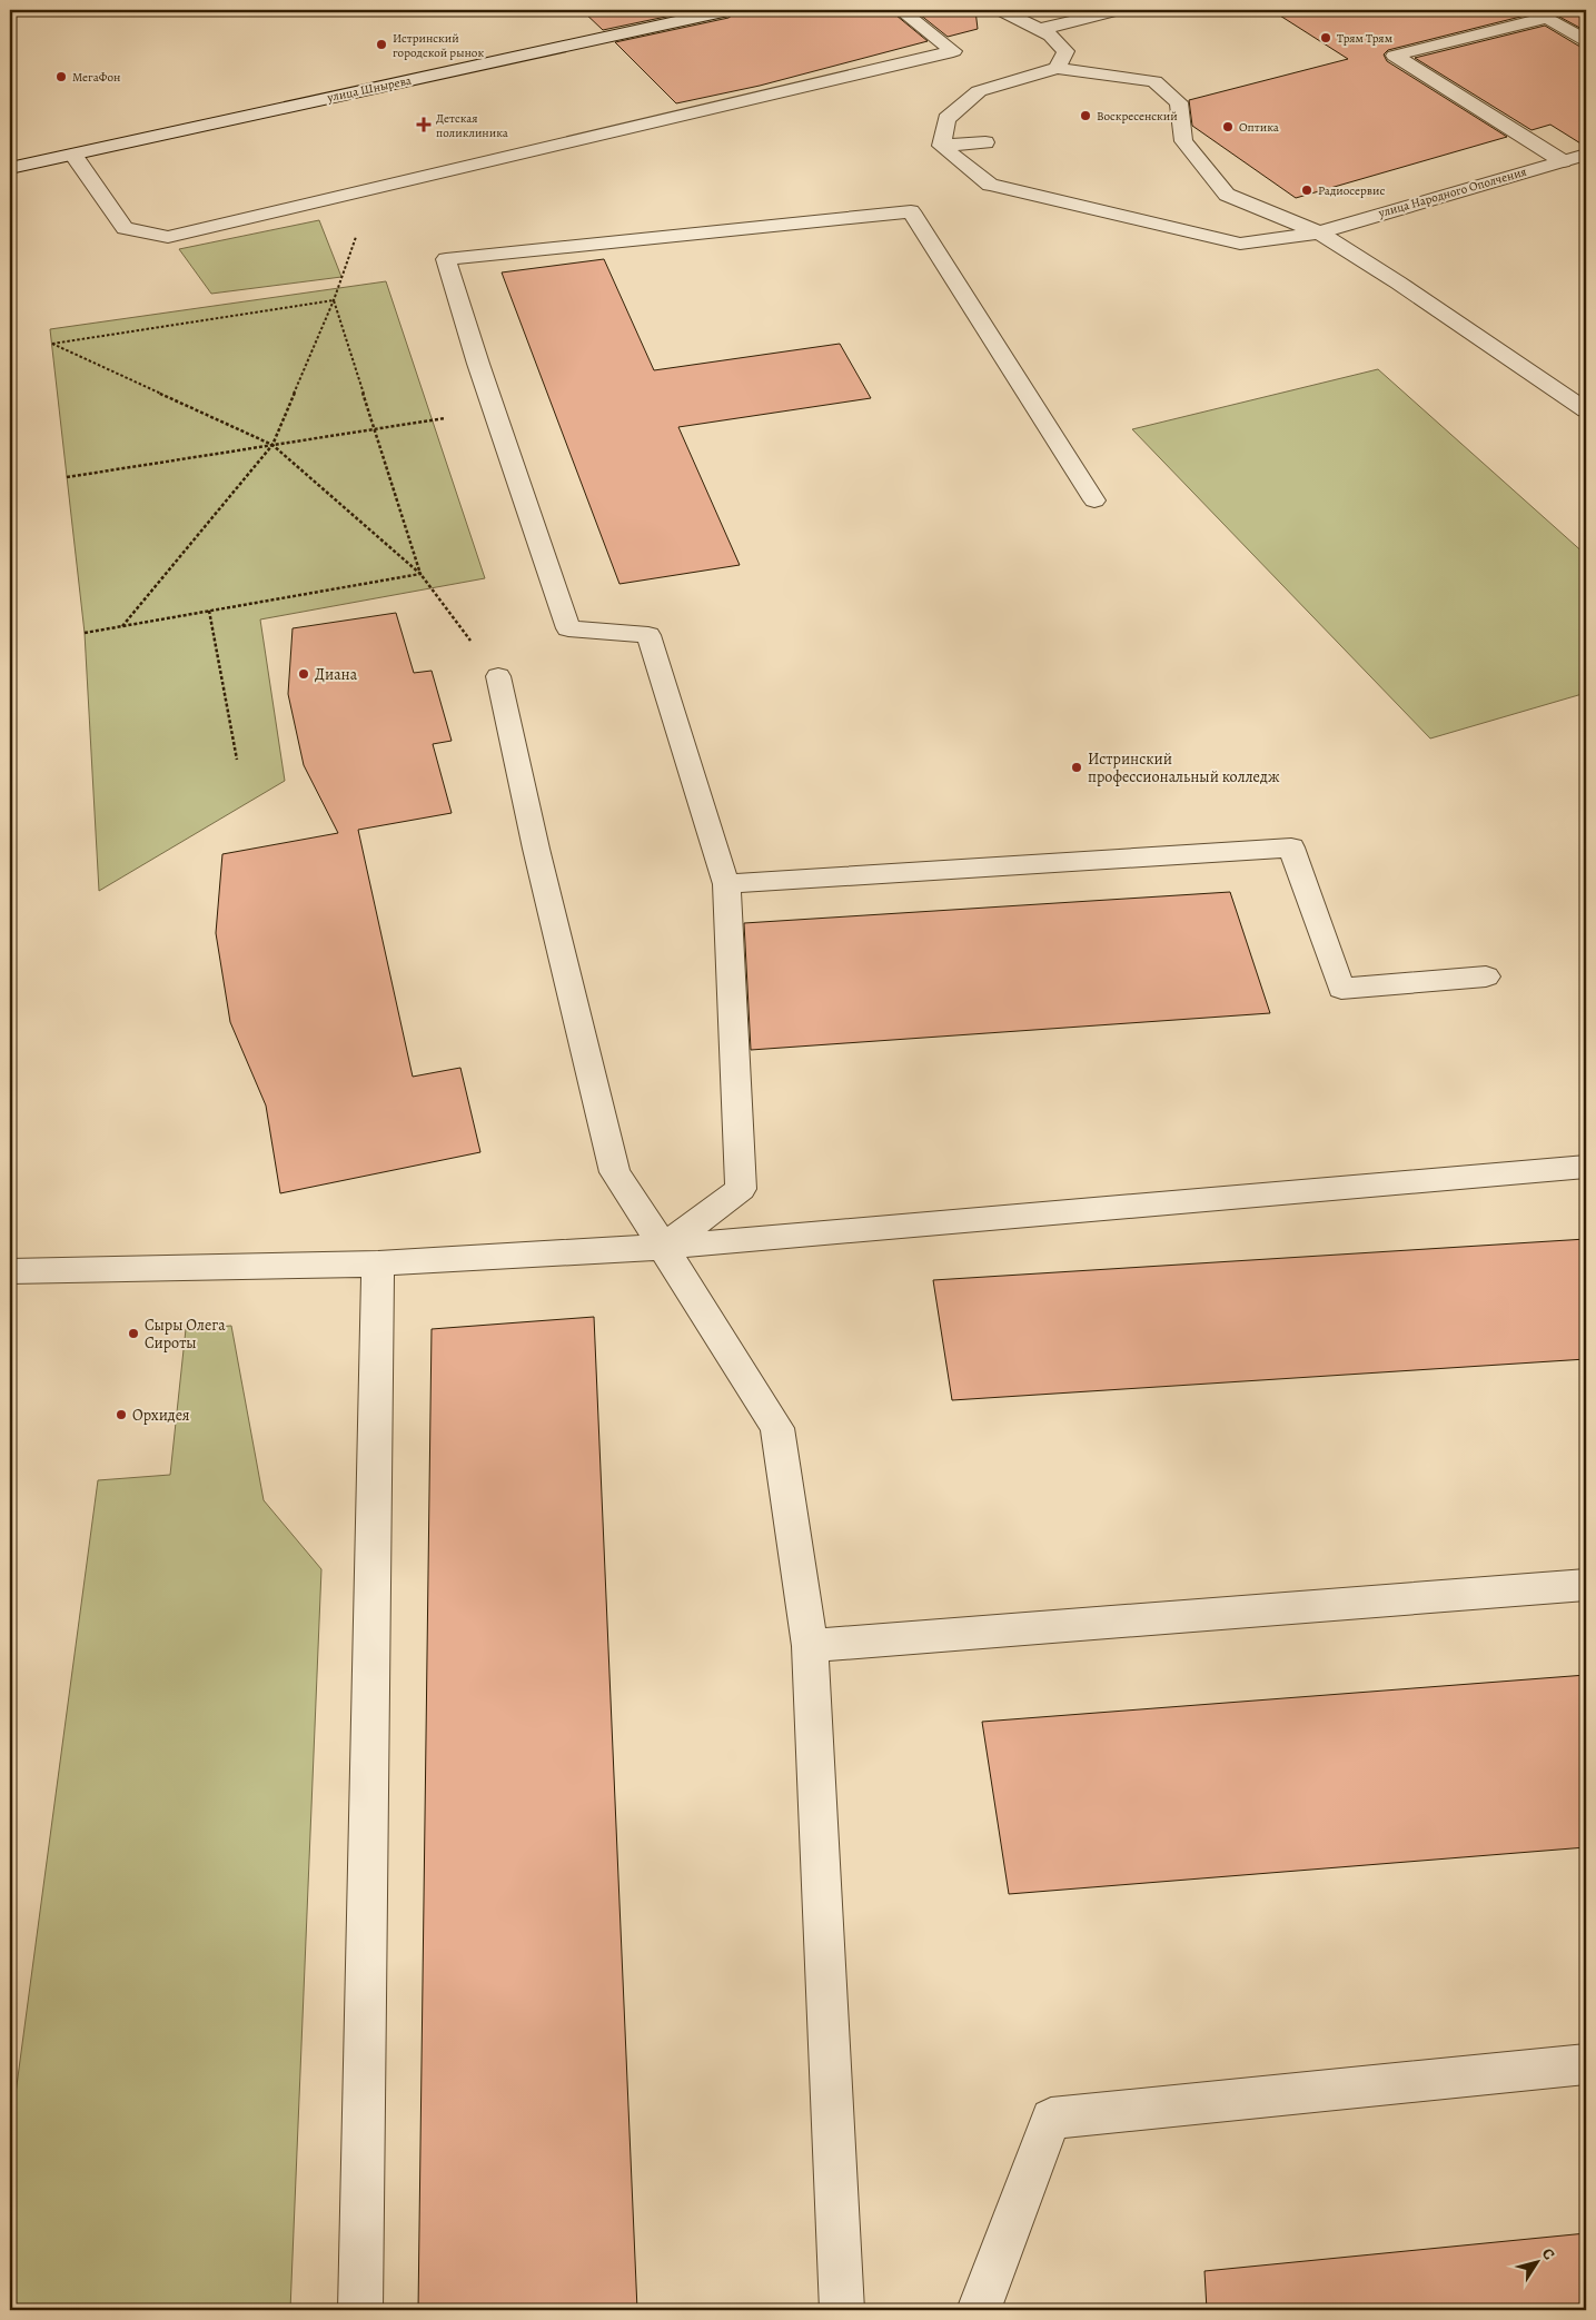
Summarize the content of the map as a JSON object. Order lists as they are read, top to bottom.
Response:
{
  "streets": {
    "street": ["улица Шнырева", "улица Народного Ополчения"]
  },
  "places": {
    "other": [
      "Трям Трям",
      "Истринский городской рынок",
      "МегаФон",
      "Воскресенский",
      "Оптика",
      "Радиосервис",
      "Диана",
      "Истринский профессиональный колледж",
      "Сыры Олега Сироты",
      "Орхидея"
    ],
    "health": ["Детская поликлиника"]
  },
  "north": "top right"
}
